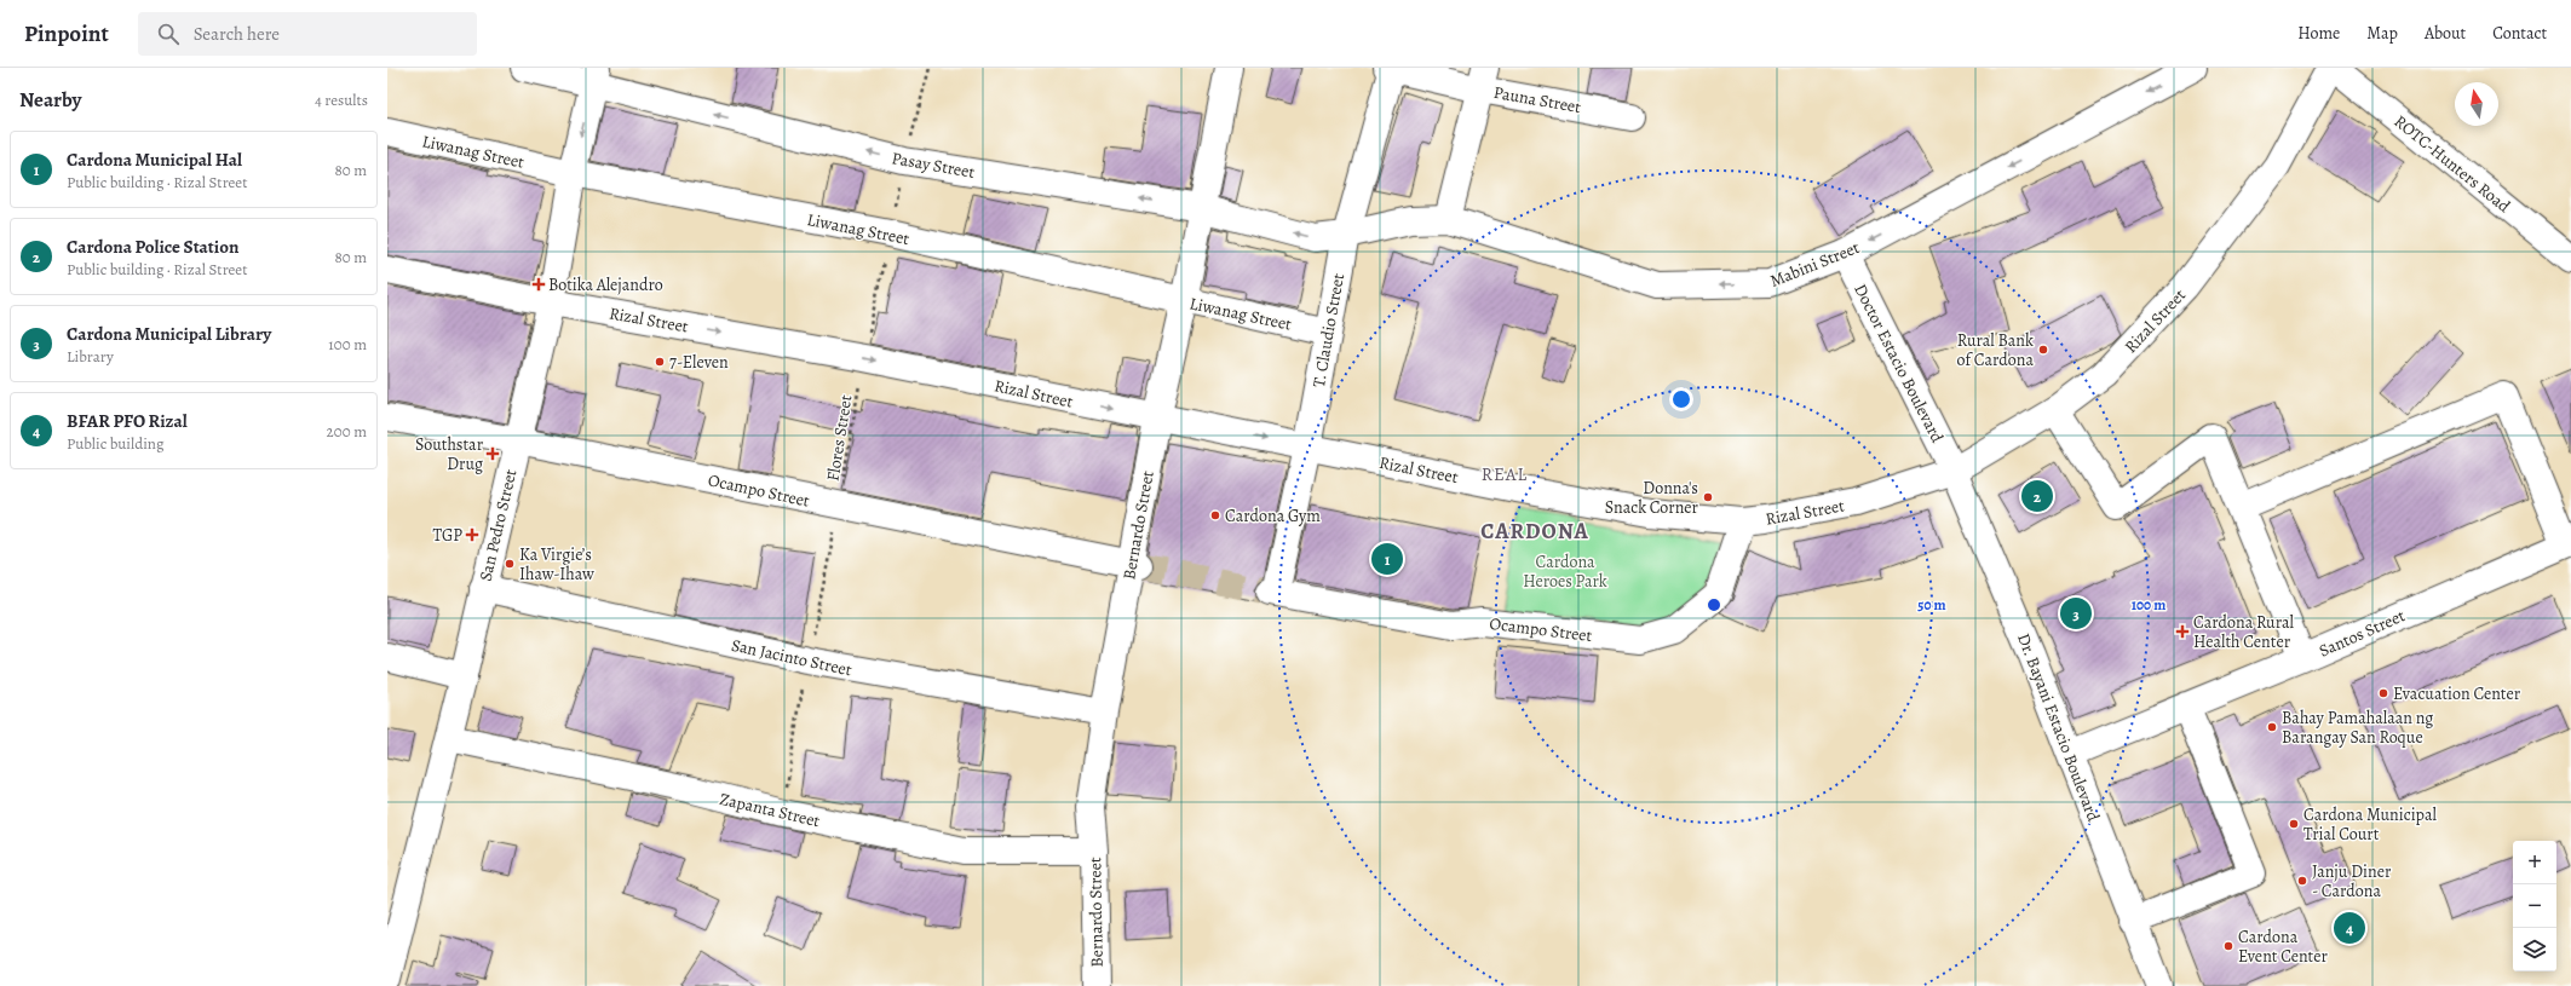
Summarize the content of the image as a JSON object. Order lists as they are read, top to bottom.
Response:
{
  "streets": {
    "street": [
      "Pauna Street",
      "Liwanag Street",
      "ROTC-Hunters Road",
      "Pasay Street",
      "Mabini Street",
      "Rizal Street",
      "T. Claudio Street",
      "Doctor Estacio Boulevard",
      "Ocampo Street",
      "San Pedro Street",
      "Bernardo Street",
      "Santos Street",
      "San Jacinto Street",
      "Dr. Bayani Estacio Boulevard",
      "Zapanta Street"
    ],
    "path": ["Flores Street"]
  },
  "crossings": [
    ["Pauna Street", "T. Claudio Street"],
    ["Liwanag Street", "T. Claudio Street"],
    ["Liwanag Street", "Flores Street"],
    ["Liwanag Street", "San Pedro Street"],
    ["Liwanag Street", "Bernardo Street"],
    ["Pasay Street", "Mabini Street"],
    ["Pasay Street", "T. Claudio Street"],
    ["Pasay Street", "Flores Street"],
    ["Pasay Street", "San Pedro Street"],
    ["Pasay Street", "Bernardo Street"],
    ["Mabini Street", "T. Claudio Street"],
    ["Mabini Street", "Doctor Estacio Boulevard"],
    ["Rizal Street", "T. Claudio Street"],
    ["Rizal Street", "Doctor Estacio Boulevard"],
    ["Rizal Street", "Flores Street"],
    ["Rizal Street", "Ocampo Street"],
    ["Rizal Street", "San Pedro Street"],
    ["Rizal Street", "Bernardo Street"],
    ["Rizal Street", "Dr. Bayani Estacio Boulevard"],
    ["T. Claudio Street", "Ocampo Street"],
    ["Doctor Estacio Boulevard", "Dr. Bayani Estacio Boulevard"],
    ["Flores Street", "Ocampo Street"],
    ["Flores Street", "San Jacinto Street"],
    ["Flores Street", "Zapanta Street"],
    ["Ocampo Street", "San Pedro Street"],
    ["Ocampo Street", "Bernardo Street"],
    ["San Pedro Street", "San Jacinto Street"],
    ["San Pedro Street", "Zapanta Street"],
    ["Bernardo Street", "San Jacinto Street"],
    ["Bernardo Street", "Zapanta Street"],
    ["Santos Street", "Dr. Bayani Estacio Boulevard"]
  ],
  "one_way": ["Pasay Street", "Mabini Street", "Rizal Street"],
  "districts": ["REAL", "CARDONA"],
  "parks": ["Cardona Heroes Park"],
  "places": {
    "health": [
      "Botika Alejandro",
      "Southstar Drug",
      "TGP",
      "Cardona Rural Health Center"
    ],
    "other": [
      "Rural Bank of Cardona",
      "7-Eleven",
      "Donna's Snack Corner",
      "Cardona Gym",
      "Ka Virgie’s Ihaw-Ihaw",
      "Evacuation Center",
      "Bahay Pamahalaan ng Barangay San Roque",
      "Cardona Municipal Trial Court",
      "Janju Diner - Cardona",
      "Cardona Event Center"
    ]
  },
  "north": "top",
  "page": {
    "header": "Pinpoint",
    "search": "Search here",
    "nav": [
      "Home",
      "Map",
      "About",
      "Contact"
    ],
    "heading": ["Nearby", "4 results"],
    "list": [
      {
        "mark": "1",
        "name": "Cardona Municipal Hal",
        "note": "Public building · Rizal Street",
        "value": "80 m"
      },
      {
        "mark": "2",
        "name": "Cardona Police Station",
        "note": "Public building · Rizal Street",
        "value": "80 m"
      },
      {
        "mark": "3",
        "name": "Cardona Municipal Library",
        "note": "Library",
        "value": "100 m"
      },
      {
        "mark": "4",
        "name": "BFAR PFO Rizal",
        "note": "Public building",
        "value": "200 m"
      }
    ],
    "pins": [
      "2",
      "1",
      "3",
      "4"
    ],
    "map_buttons": ["+", "−"]
  },
  "rings": ["50 m", "100 m"]
}
